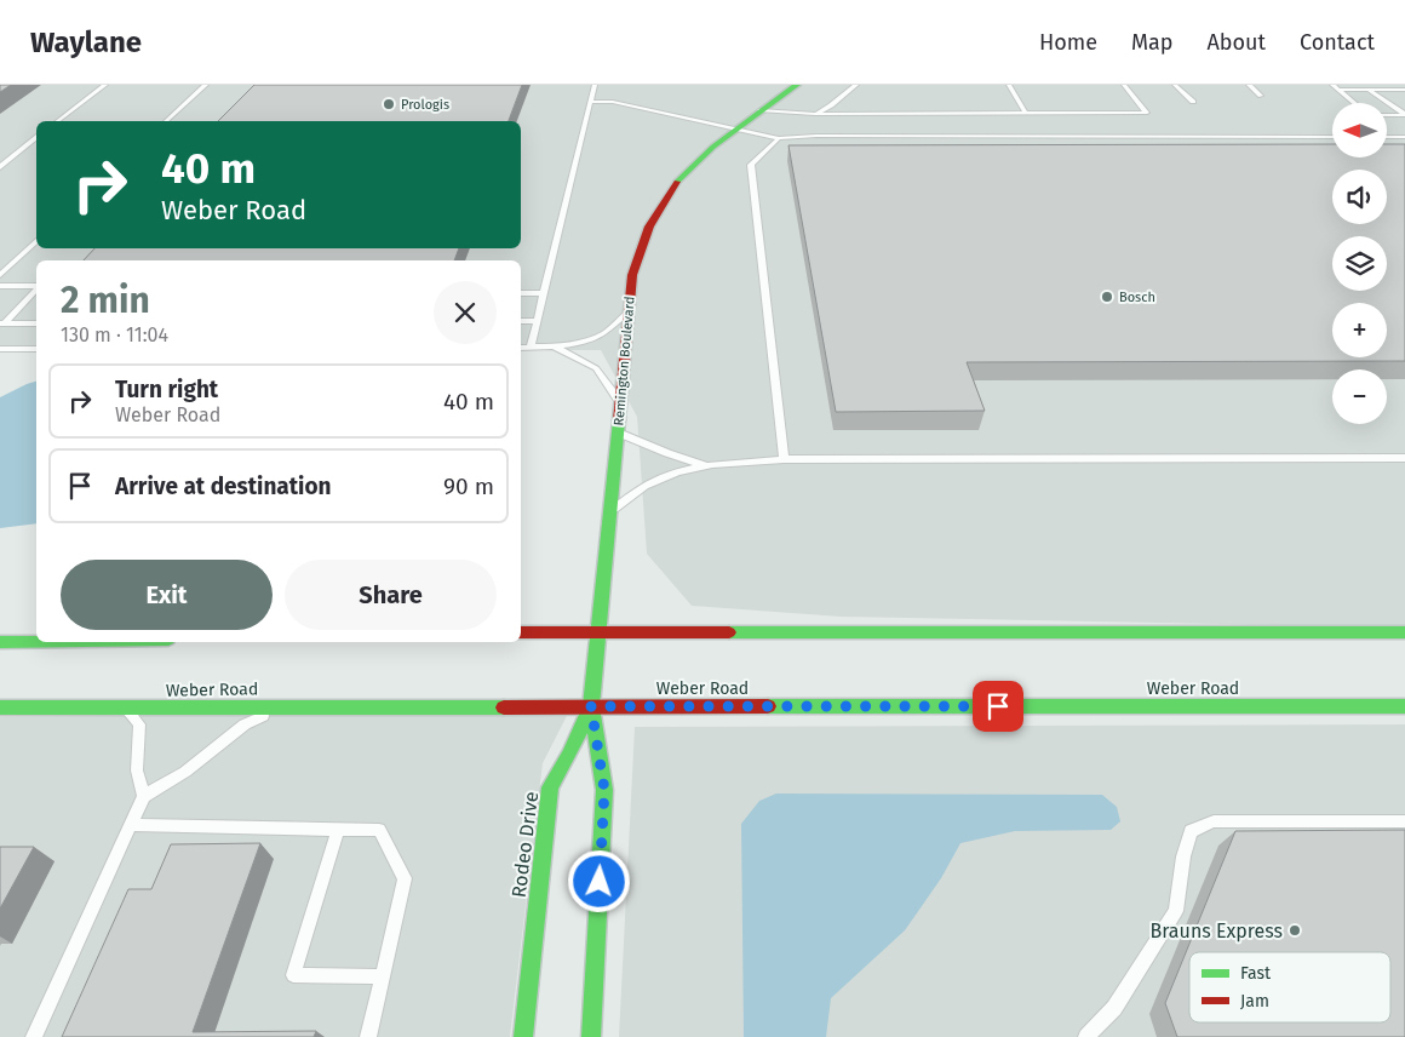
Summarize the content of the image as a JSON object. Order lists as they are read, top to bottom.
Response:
{
  "streets": {
    "main road": ["Remington Boulevard", "Weber Road", "Rodeo Drive"]
  },
  "crossings": [
    ["Remington Boulevard", "Weber Road"],
    ["Remington Boulevard", "Rodeo Drive"],
    ["Weber Road", "Rodeo Drive"]
  ],
  "places": ["Prologis", "Bosch", "Brauns Express"],
  "legend": ["Fast", "Jam"],
  "north": "left",
  "page": {
    "header": "Waylane",
    "nav": [
      "Home",
      "Map",
      "About",
      "Contact"
    ],
    "map_buttons": ["+", "−"],
    "turn": ["40 m", "Weber Road"],
    "heading": ["2 min", "130 m · 11:04"],
    "list": [
      {
        "name": "Turn right",
        "note": "Weber Road",
        "value": "40 m"
      },
      {
        "name": "Arrive at destination",
        "value": "90 m"
      }
    ],
    "buttons": ["Exit", "Share"]
  }
}
